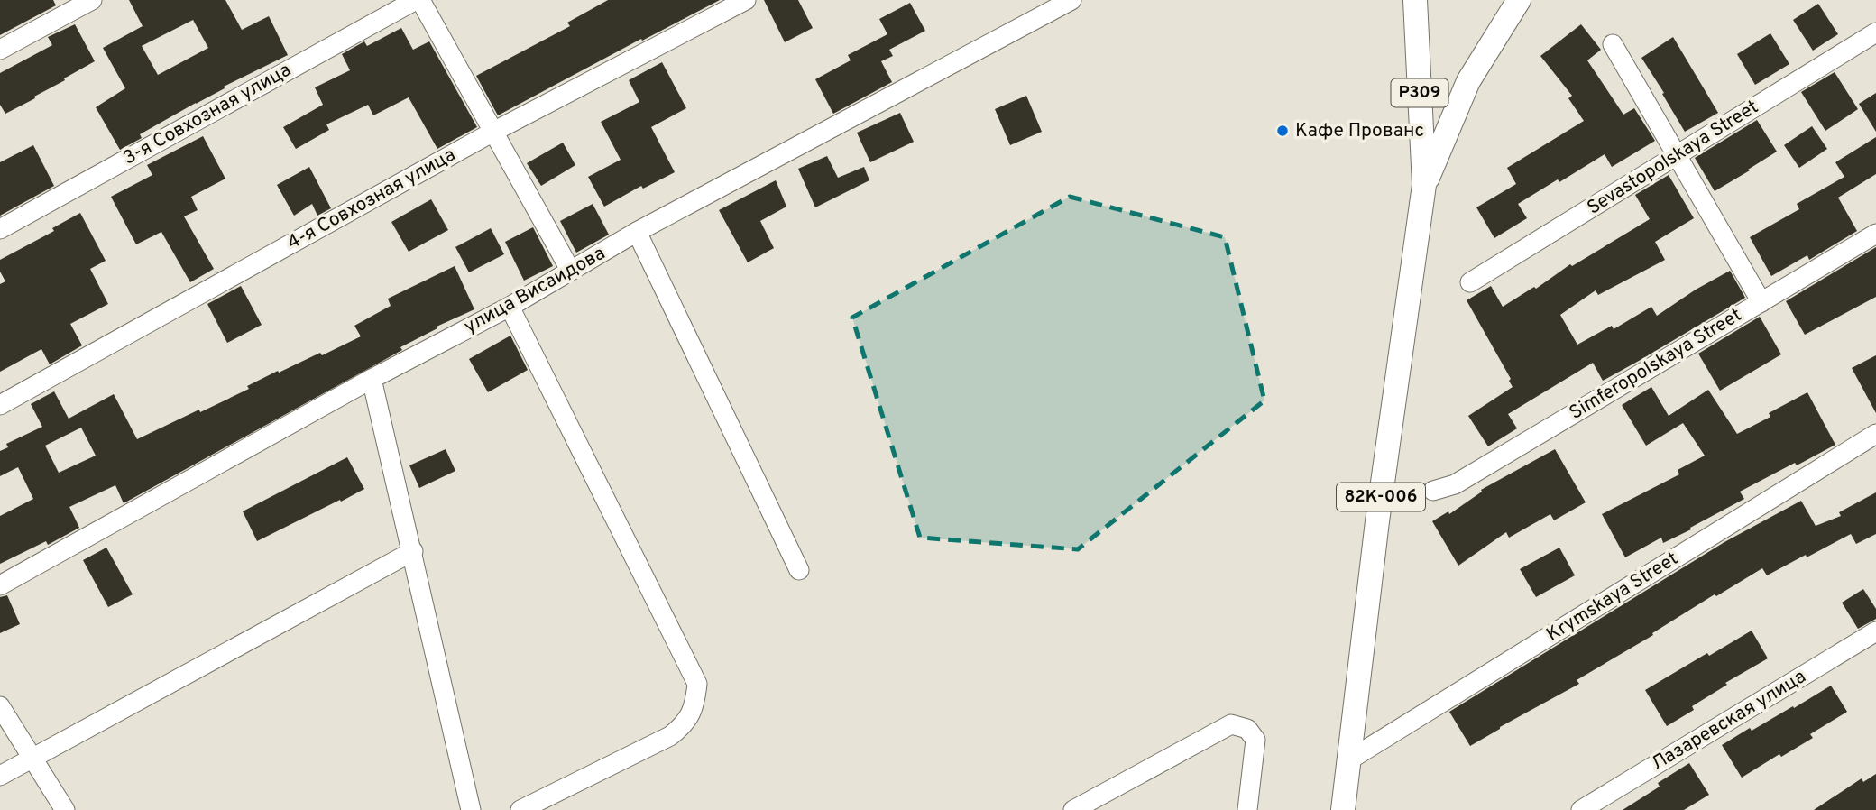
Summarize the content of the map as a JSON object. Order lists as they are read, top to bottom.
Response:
{
  "streets": {
    "main road": ["Р309", "82К-006"],
    "street": [
      "3-я Совхозная улица",
      "Sevastopolskaya Street",
      "4-я Совхозная улица",
      "улица Висаидова",
      "Simferopolskaya Street",
      "Krymskaya Street",
      "Лазаревская улица"
    ]
  },
  "crossings": [
    ["Р309", "82К-006"],
    ["82К-006", "Krymskaya Street"]
  ],
  "places": ["Кафе Прованс"]
}
